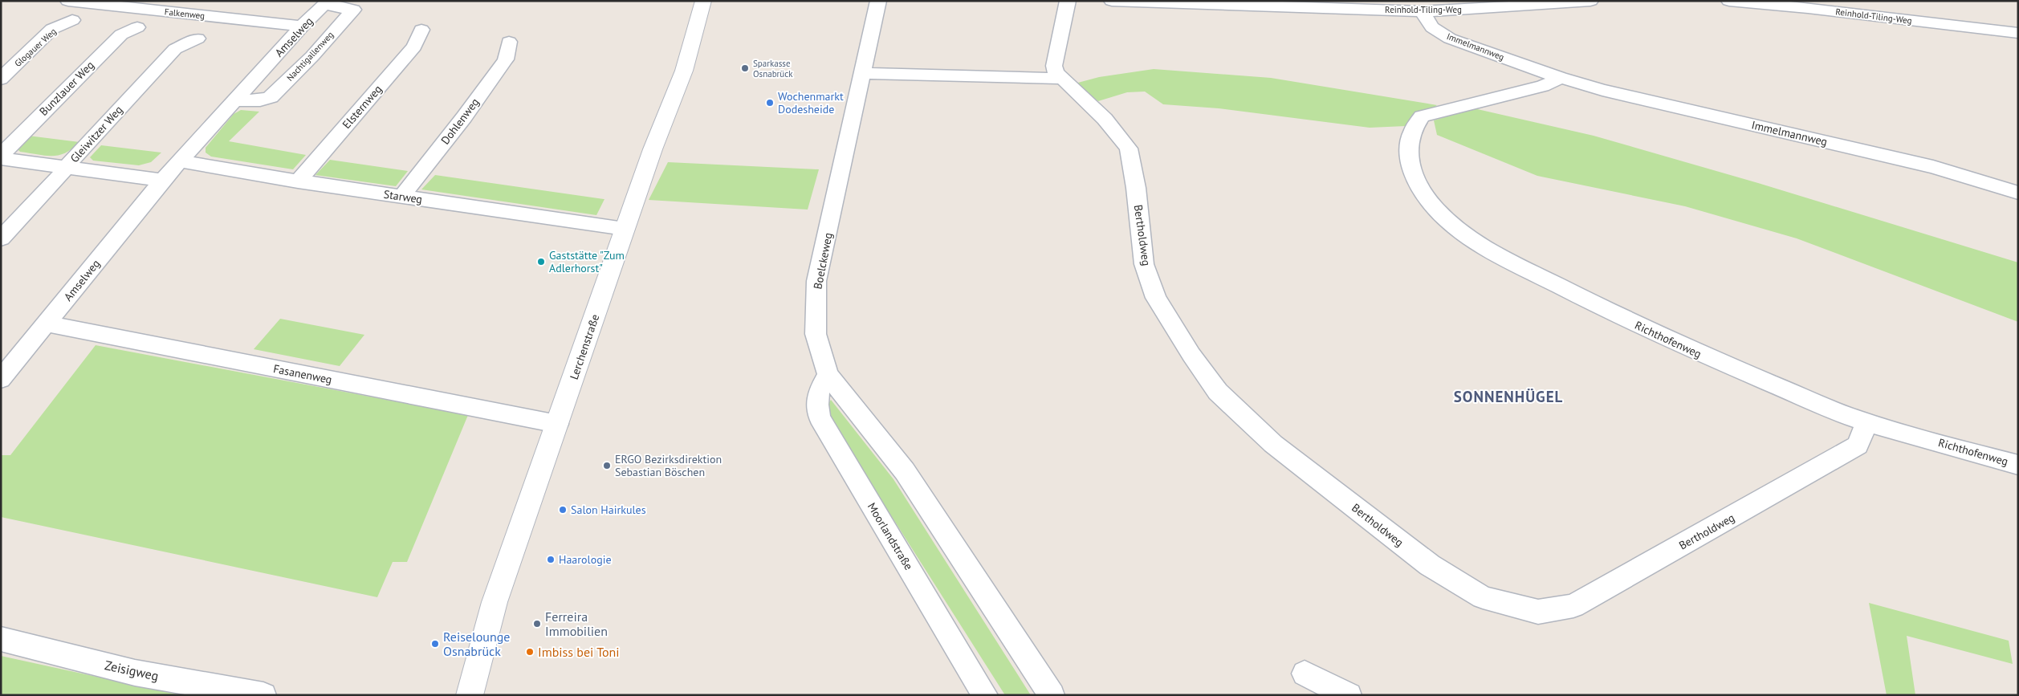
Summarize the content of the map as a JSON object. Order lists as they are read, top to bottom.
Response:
{
  "streets": {
    "street": [
      "Reinhold-Tiling-Weg",
      "Falkenweg",
      "Amselweg",
      "Immelmannweg",
      "Glogauer Weg",
      "Nachtigallenweg",
      "Bunzlauer Weg",
      "Elsternweg",
      "Dohlenweg",
      "Gleiwitzer Weg",
      "Starweg",
      "Bertholdweg",
      "Boelckeweg",
      "Richthofenweg",
      "Lerchenstraße",
      "Fasanenweg",
      "Moorlandstraße",
      "Zeisigweg"
    ]
  },
  "crossings": [
    ["Reinhold-Tiling-Weg", "Immelmannweg"],
    ["Falkenweg", "Amselweg"],
    ["Amselweg", "Nachtigallenweg"],
    ["Amselweg", "Starweg"],
    ["Amselweg", "Fasanenweg"],
    ["Immelmannweg", "Richthofenweg"],
    ["Elsternweg", "Starweg"],
    ["Dohlenweg", "Starweg"],
    ["Starweg", "Lerchenstraße"],
    ["Bertholdweg", "Richthofenweg"],
    ["Boelckeweg", "Moorlandstraße"],
    ["Lerchenstraße", "Fasanenweg"]
  ],
  "districts": ["SONNENHÜGEL"],
  "places": [
    "Sparkasse Osnabrück",
    "Wochenmarkt Dodesheide",
    "Gaststätte \"Zum Adlerhorst\"",
    "ERGO Bezirksdirektion Sebastian Böschen",
    "Salon Hairkules",
    "Haarologie",
    "Ferreira Immobilien",
    "Reiselounge Osnabrück",
    "Imbiss bei Toni"
  ]
}
